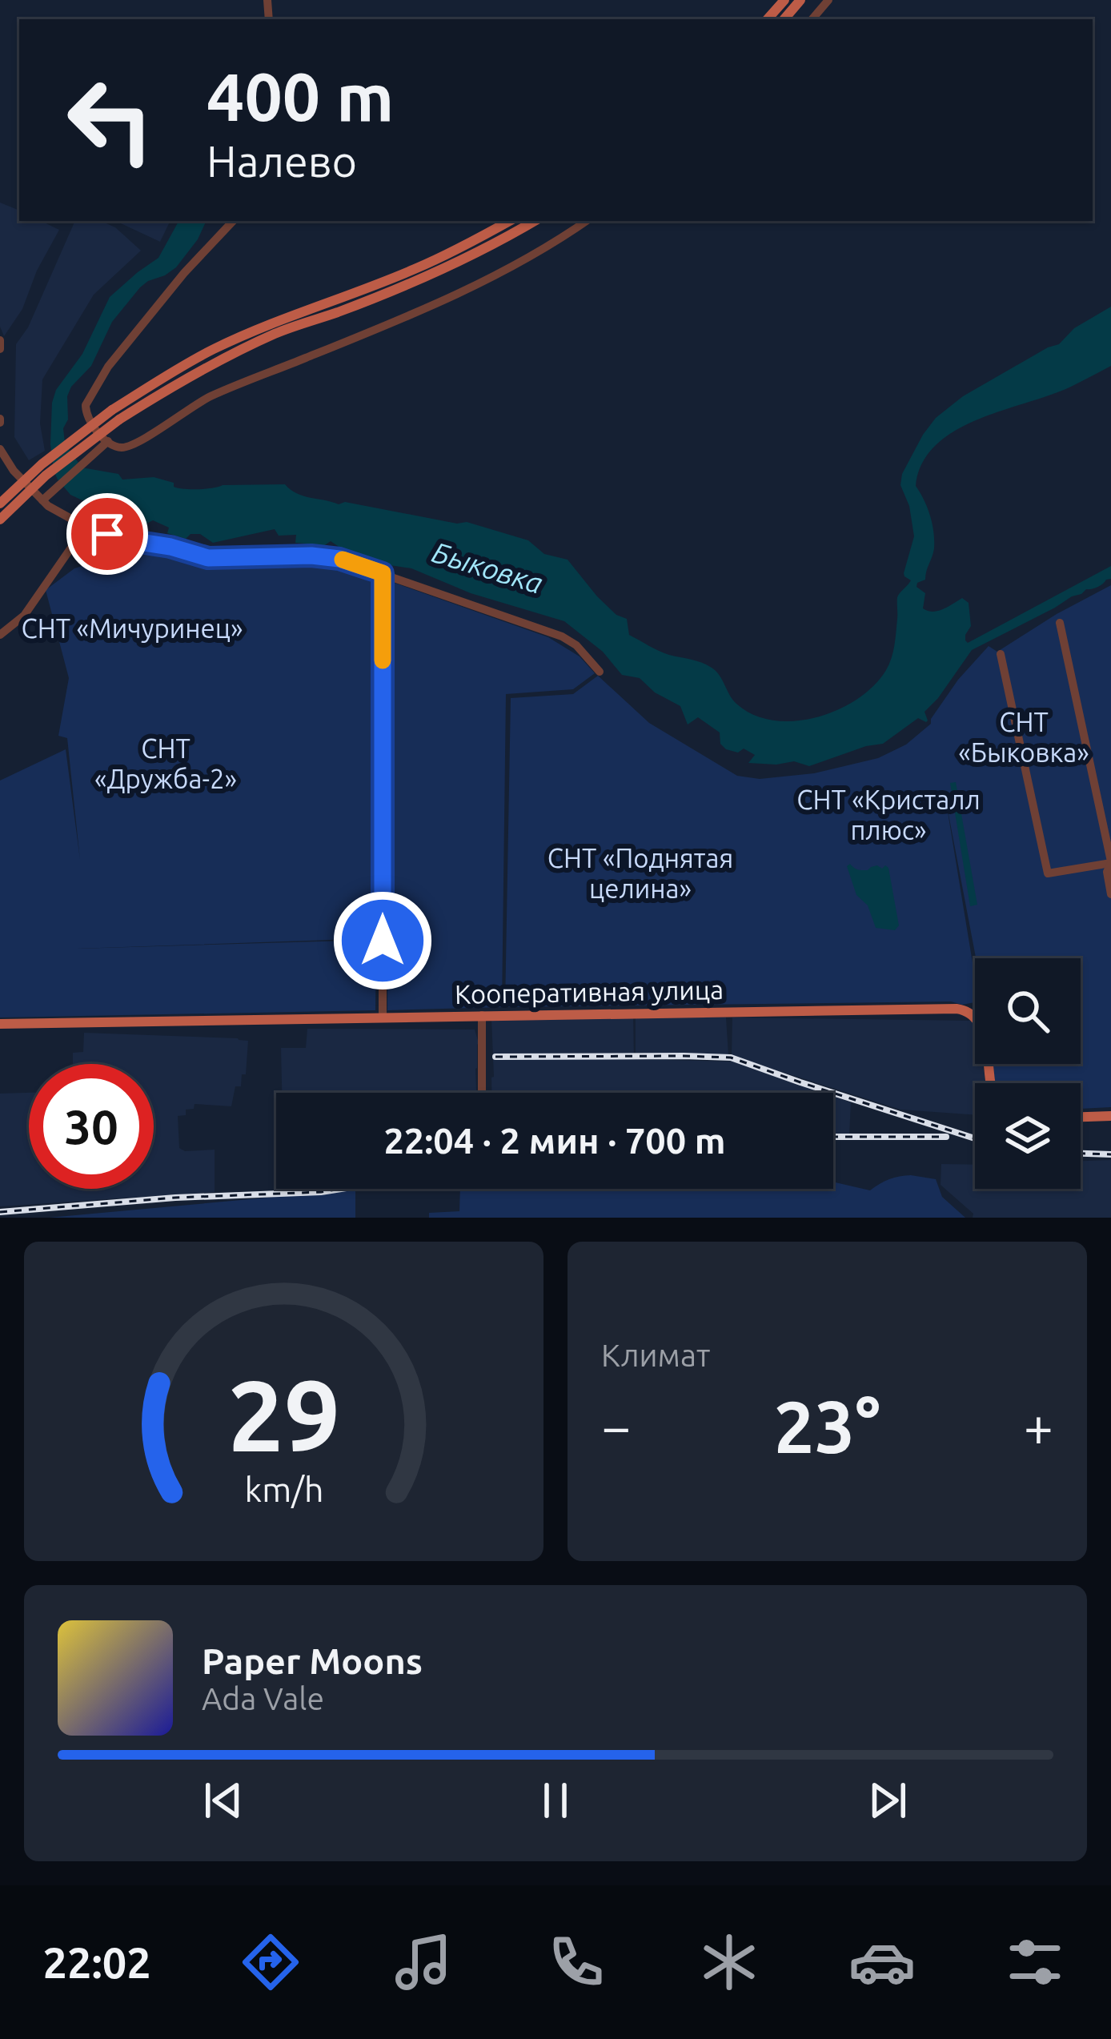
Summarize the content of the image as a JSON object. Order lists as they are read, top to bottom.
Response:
{
  "streets": {
    "main road": ["Кооперативная улица"]
  },
  "water": ["Быковка"],
  "parks": [
    "СНТ «Мичуринец»",
    "СНТ «Быковка»",
    "СНТ «Дружба-2»",
    "СНТ «Кристалл плюс»",
    "СНТ «Поднятая целина»"
  ],
  "page": {
    "turn": ["400 m", "Налево"],
    "limit": "30",
    "trip": "22:04 · 2 мин · 700 m",
    "tile": "Климат",
    "heat": ["−", "23°", "+"],
    "song": ["Paper Moons", "Ada Vale"],
    "tabs": "22:02",
    "gauge": ["29", "km/h"]
  }
}
